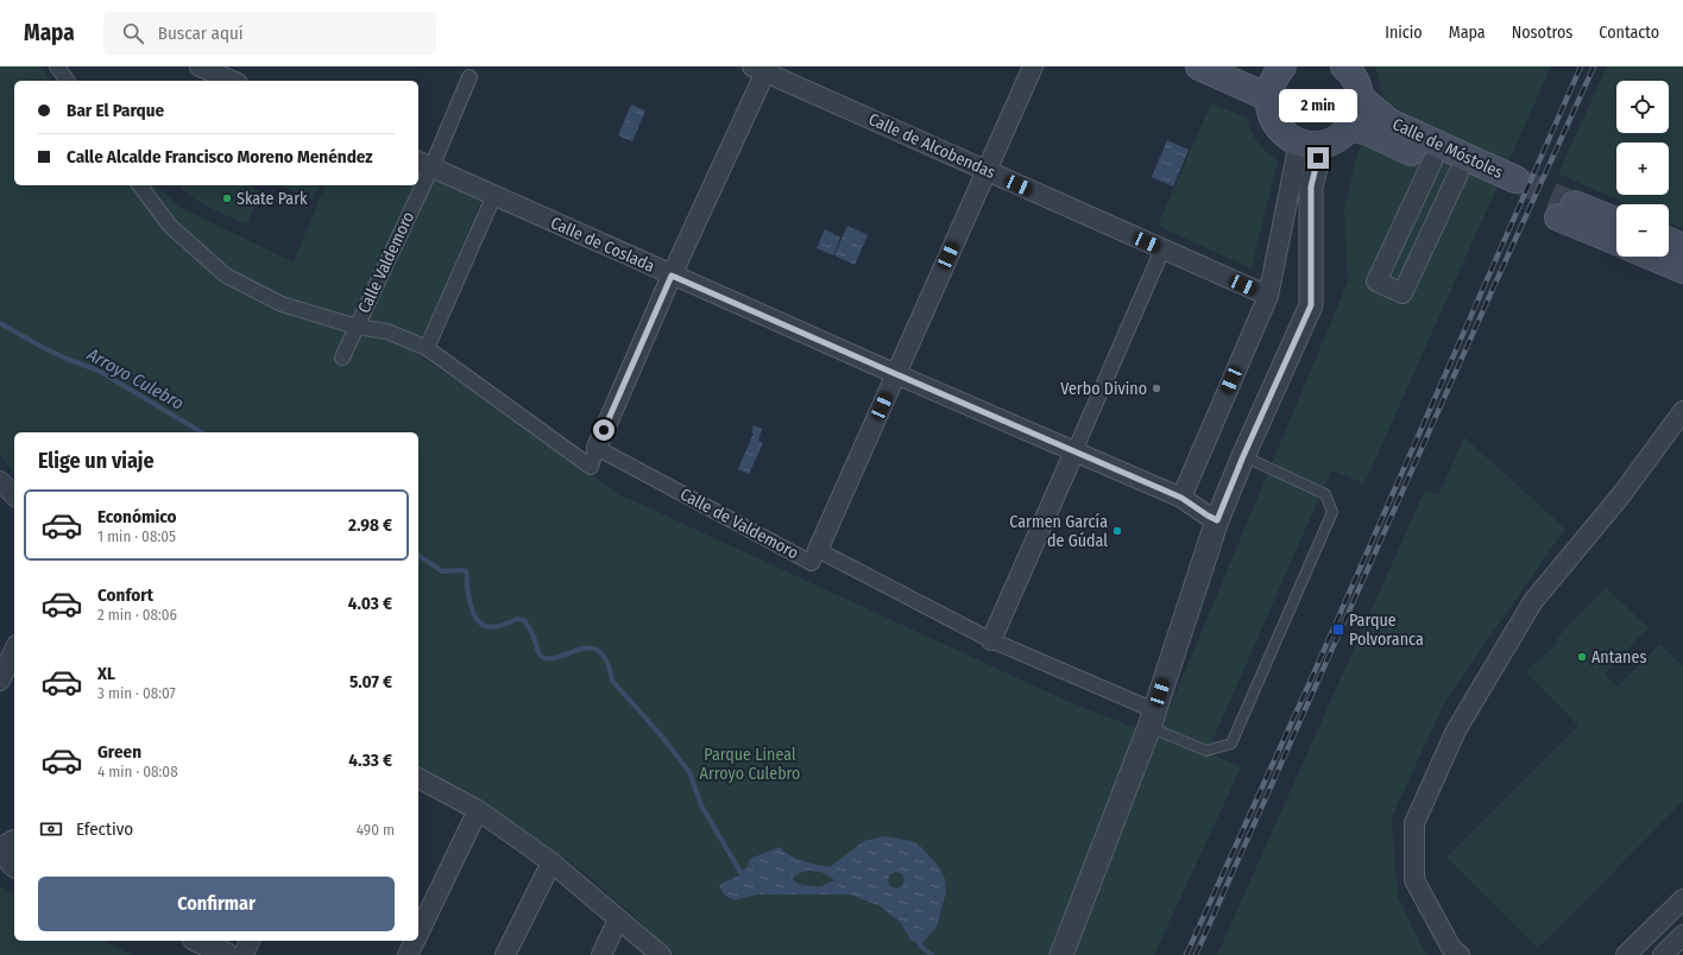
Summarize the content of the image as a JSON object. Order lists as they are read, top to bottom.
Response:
{
  "streets": {
    "main road": ["Calle de Móstoles"],
    "street": [
      "Calle de Alcobendas",
      "Calle de Coslada",
      "Calle Valdemoro",
      "Calle de Valdemoro"
    ]
  },
  "crossings": [
    ["Calle de Coslada", "Calle Valdemoro"]
  ],
  "water": ["Arroyo Culebro"],
  "parks": ["Parque Lineal Arroyo Culebro"],
  "places": {
    "other": [
      "Skate Park",
      "Verbo Divino",
      "Carmen García de Gúdal",
      "Antanes"
    ],
    "transit": ["Parque Polvoranca"]
  },
  "page": {
    "header": "Mapa",
    "search": "Buscar aquí",
    "nav": [
      "Inicio",
      "Mapa",
      "Nosotros",
      "Contacto"
    ],
    "map_buttons": ["+", "−"],
    "banner": ["Bar El Parque", "Calle Alcalde Francisco Moreno Menéndez"],
    "bubble": "2 min",
    "heading": "Elige un viaje",
    "list": [
      {
        "name": "Económico",
        "note": "1 min · 08:05",
        "value": "2.98 €"
      },
      {
        "name": "Confort",
        "note": "2 min · 08:06",
        "value": "4.03 €"
      },
      {
        "name": "XL",
        "note": "3 min · 08:07",
        "value": "5.07 €"
      },
      {
        "name": "Green",
        "note": "4 min · 08:08",
        "value": "4.33 €"
      }
    ],
    "pay": ["Efectivo", "490 m"],
    "buttons": "Confirmar"
  }
}
